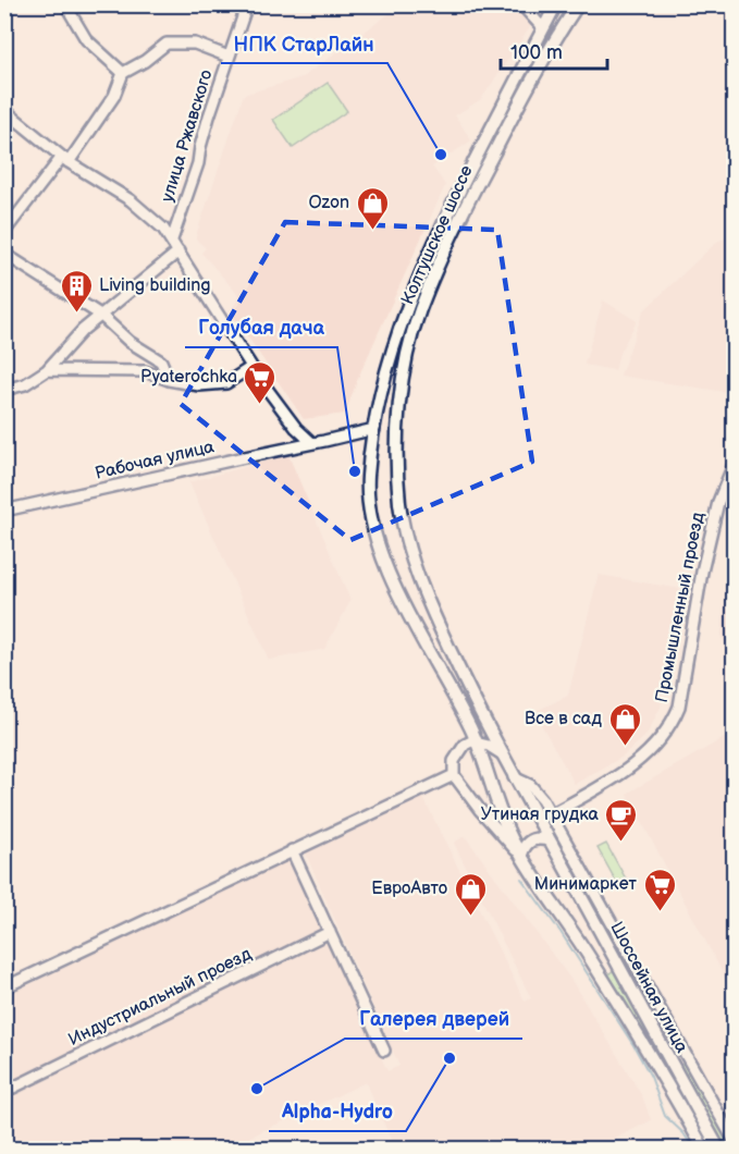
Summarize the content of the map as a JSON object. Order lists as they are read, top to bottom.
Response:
{
  "streets": {
    "main road": ["Колтушское шоссе", "Шоссейная улица"],
    "street": [
      "улица Ржавского",
      "Рабочая улица",
      "Промышленный проезд",
      "Индустриальный проезд"
    ]
  },
  "crossings": [
    ["Колтушское шоссе", "Рабочая улица"],
    ["Колтушское шоссе", "Шоссейная улица"]
  ],
  "places": {
    "other": [
      "НПК СтарЛайн",
      "Голубая дача",
      "Alpha-Hydro",
      "Галерея дверей"
    ],
    "shop": ["Ozon", "Все в сад", "ЕвроАвто"],
    "building": ["Living building"],
    "supermarket": ["Pyaterochka", "Минимаркет"],
    "cafe": ["Утиная грудка"]
  },
  "scale_bar": "100 m"
}
